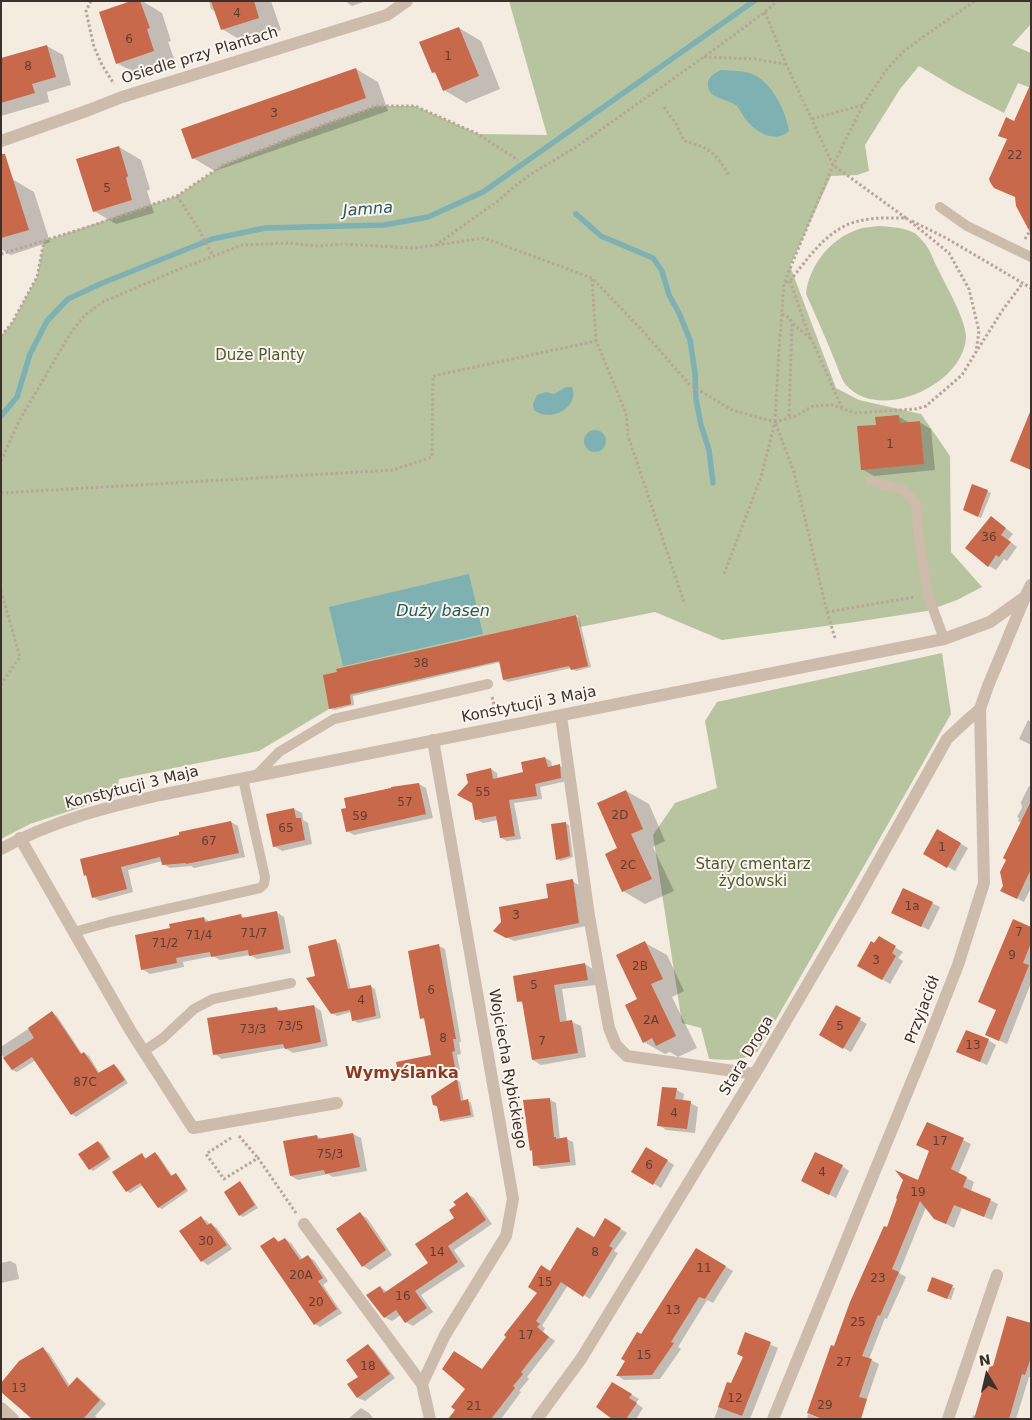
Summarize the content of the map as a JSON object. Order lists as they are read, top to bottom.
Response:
{
  "streets": {
    "street": [
      "Osiedle przy Plantach",
      "Konstytucji 3 Maja",
      "Przyjaciół",
      "Stara Droga",
      "Wojciecha Rybickiego"
    ]
  },
  "crossings": [
    ["Konstytucji 3 Maja", "Przyjaciół"],
    ["Konstytucji 3 Maja", "Wojciecha Rybickiego"],
    ["Przyjaciół", "Stara Droga"]
  ],
  "districts": ["Wymyślanka"],
  "water": ["Jamna", "Duży basen"],
  "parks": ["Duże Planty", "Stary cmentarz żydowski"],
  "house_numbers": [
    "4",
    "6",
    "1",
    "8",
    "3",
    "22",
    "5",
    "1",
    "36",
    "38",
    "55",
    "57",
    "2D",
    "59",
    "65",
    "67",
    "1",
    "2C",
    "1a",
    "3",
    "7",
    "71/7",
    "71/4",
    "71/2",
    "9",
    "3",
    "2B",
    "5",
    "6",
    "4",
    "2A",
    "73/5",
    "5",
    "73/3",
    "8",
    "7",
    "13",
    "87C",
    "4",
    "17",
    "75/3",
    "6",
    "4",
    "19",
    "30",
    "14",
    "8",
    "11",
    "20A",
    "23",
    "15",
    "16",
    "20",
    "13",
    "25",
    "17",
    "15",
    "27",
    "18",
    "13",
    "12",
    "29",
    "21"
  ],
  "north": "top"
}
